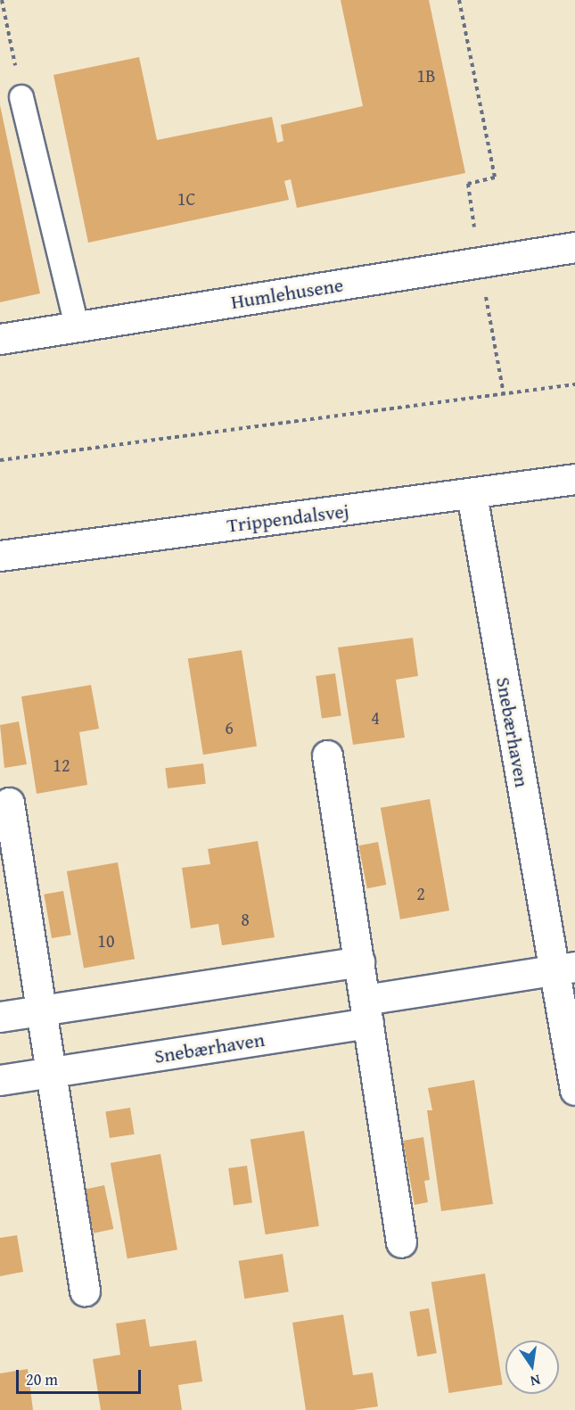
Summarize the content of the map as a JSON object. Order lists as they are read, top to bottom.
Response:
{
  "streets": {
    "street": ["Humlehusene", "Trippendalsvej", "Snebærhaven"]
  },
  "crossings": [
    ["Trippendalsvej", "Snebærhaven"]
  ],
  "house_numbers": [
    "1B",
    "1C",
    "4",
    "6",
    "12",
    "2",
    "8",
    "10"
  ],
  "scale_bar": "20 m",
  "north": "bottom"
}
